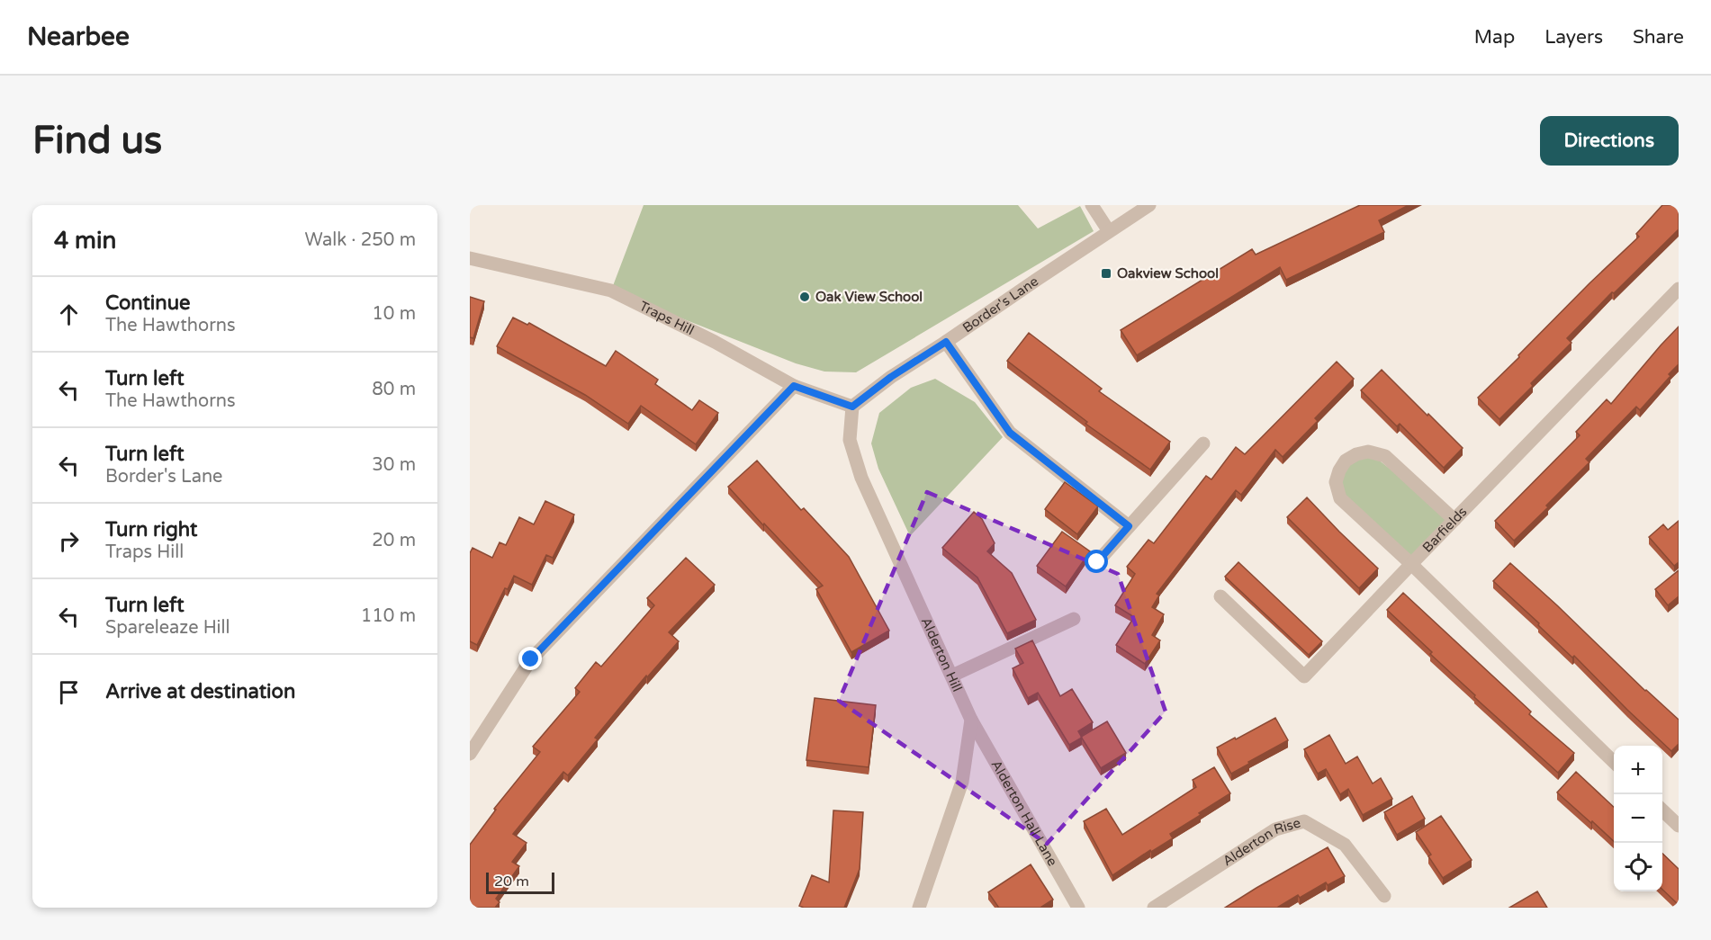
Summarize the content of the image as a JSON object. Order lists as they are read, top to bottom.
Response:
{
  "streets": {
    "street": [
      "Border's Lane",
      "Traps Hill",
      "Barfields",
      "Alderton Hill",
      "Alderton Hall Lane",
      "Alderton Rise"
    ]
  },
  "crossings": [
    ["Border's Lane", "Traps Hill"],
    ["Border's Lane", "Alderton Hill"],
    ["Traps Hill", "Alderton Hill"],
    ["Alderton Hill", "Alderton Hall Lane"]
  ],
  "places": {
    "transit": ["Oakview School"],
    "other": ["Oak View School"]
  },
  "scale_bar": "20 m",
  "page": {
    "header": "Nearbee",
    "nav": ["Map", "Layers", "Share"],
    "buttons": "Directions",
    "title": "Find us",
    "heading": ["4 min", "Walk · 250 m"],
    "list": [
      ["Continue", "The Hawthorns", "10 m"],
      ["Turn left", "The Hawthorns", "80 m"],
      ["Turn left", "Border's Lane", "30 m"],
      ["Turn right", "Traps Hill", "20 m"],
      ["Turn left", "Spareleaze Hill", "110 m"],
      "Arrive at destination"
    ],
    "map_buttons": ["+", "−"],
    "scale": "20 m"
  }
}
